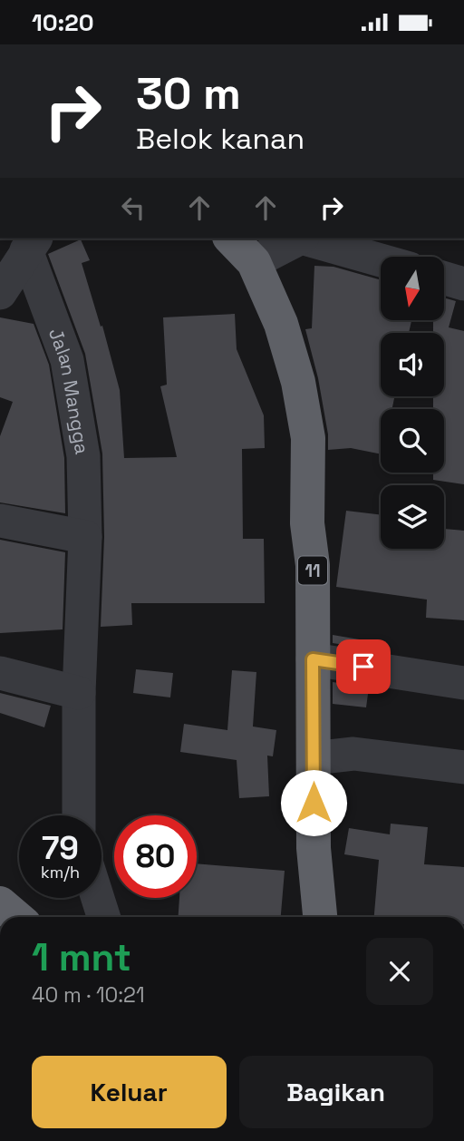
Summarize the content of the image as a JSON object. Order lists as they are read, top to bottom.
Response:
{
  "streets": {
    "highway": ["11"],
    "street": ["Jalan Mangga"]
  },
  "north": "bottom",
  "page": {
    "status": "10:20",
    "turn": ["30 m", "Belok kanan"],
    "speed": "79 km/h",
    "limit": "80",
    "heading": ["1 mnt", "40 m · 10:21"],
    "buttons": ["Keluar", "Bagikan"]
  }
}
